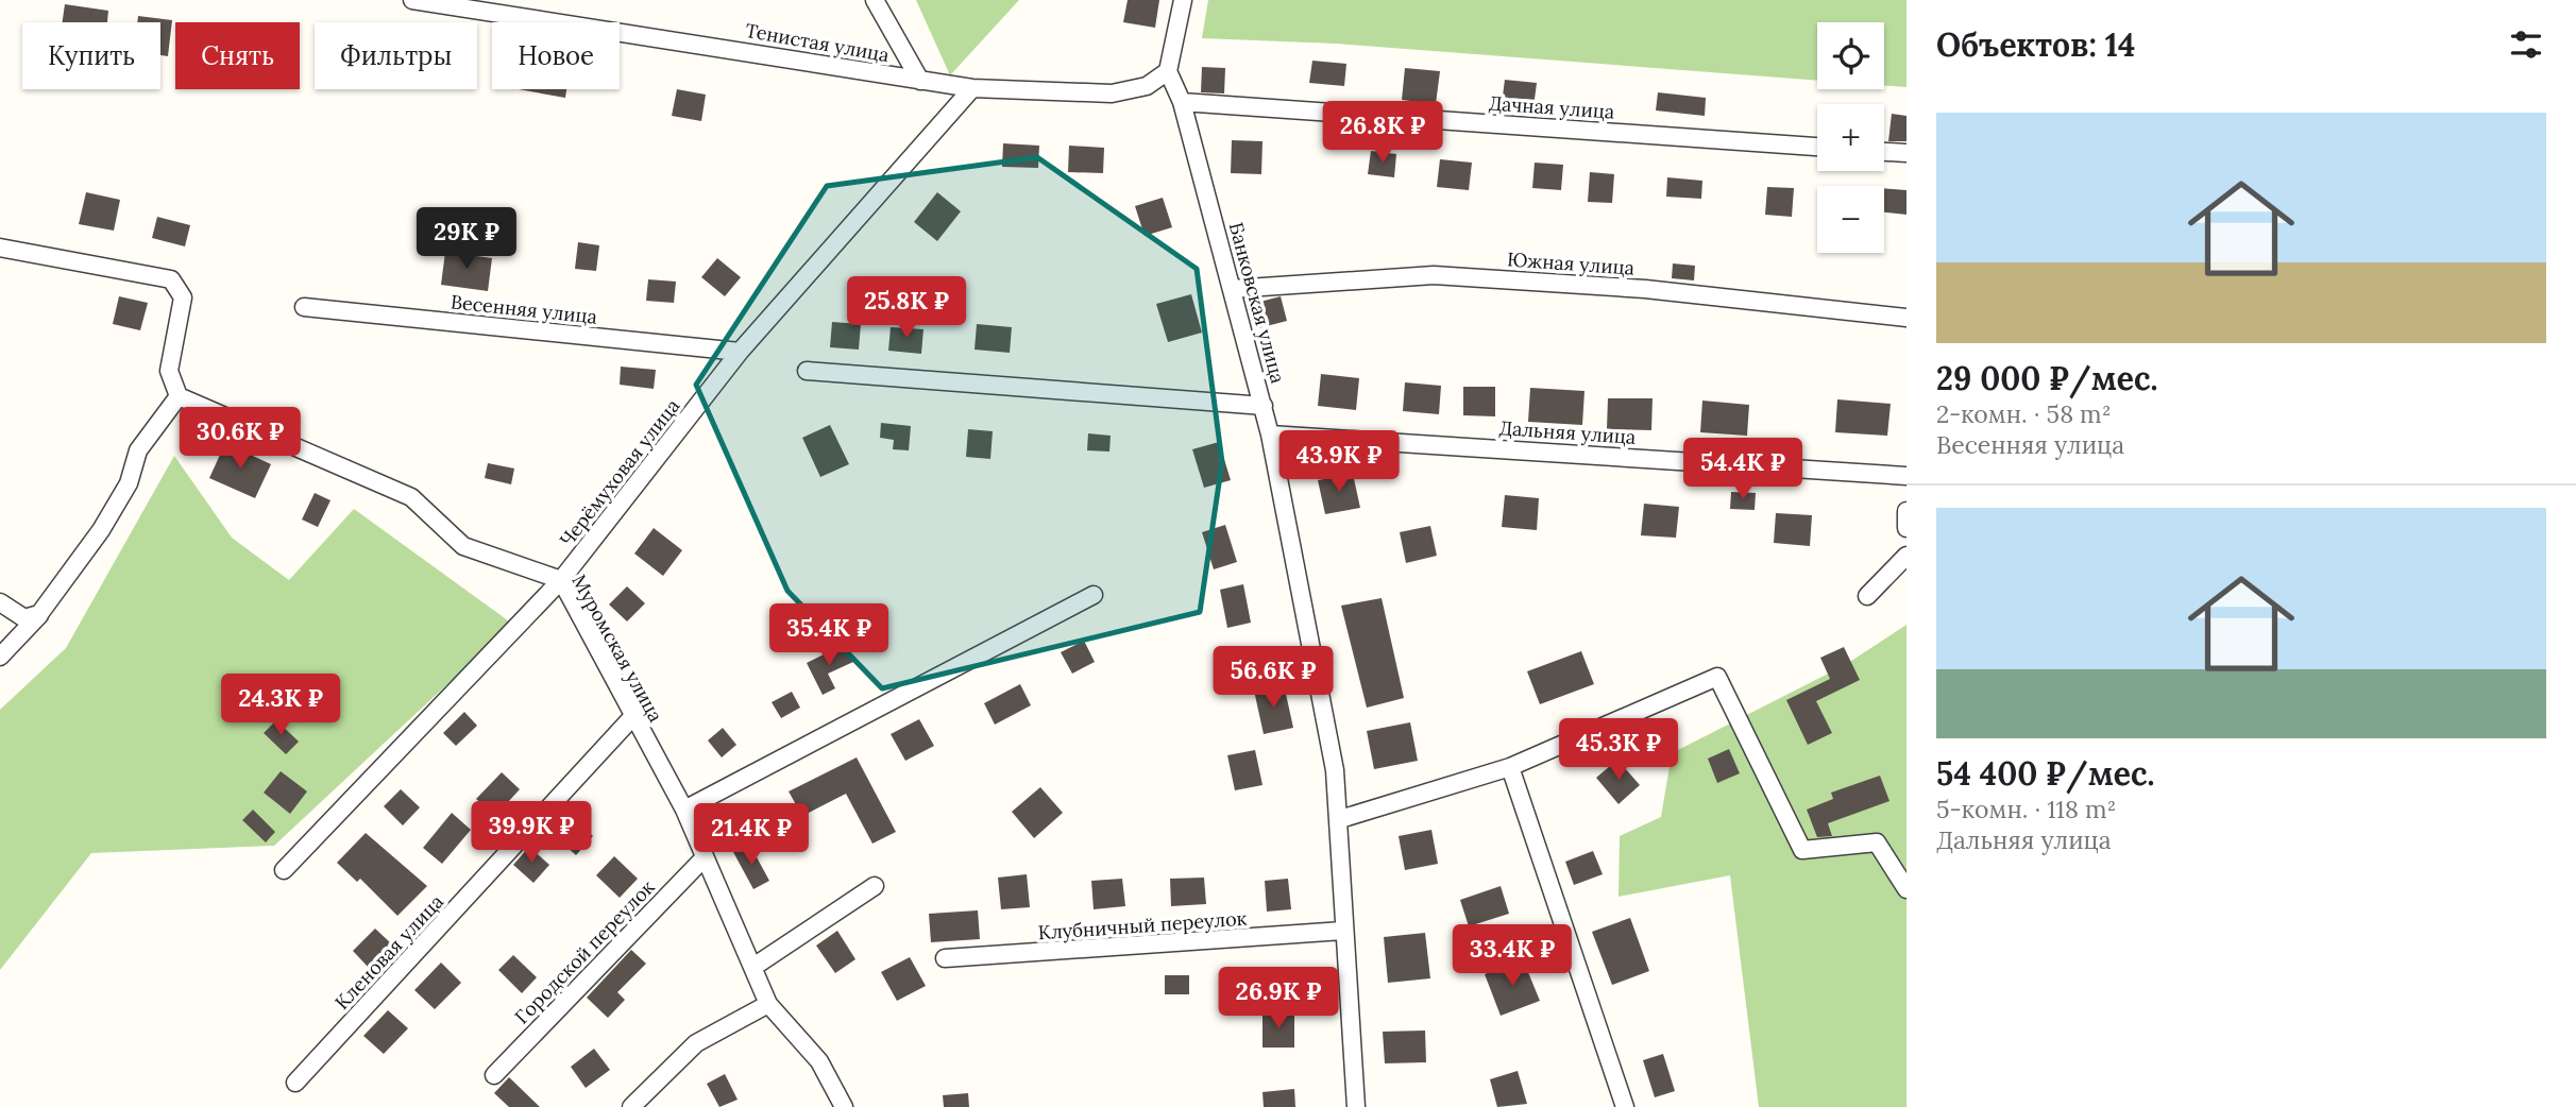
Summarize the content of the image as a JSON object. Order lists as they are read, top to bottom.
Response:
{
  "streets": {
    "street": [
      "Тенистая улица",
      "Дачная улица",
      "Южная улица",
      "Банковская улица",
      "Весенняя улица",
      "Дальняя улица",
      "Черёмуховая улица",
      "Муромская улица",
      "Клубничный переулок",
      "Кленовая улица",
      "Городской переулок"
    ]
  },
  "crossings": [
    ["Тенистая улица", "Банковская улица"],
    ["Тенистая улица", "Черёмуховая улица"],
    ["Дачная улица", "Банковская улица"],
    ["Южная улица", "Банковская улица"],
    ["Банковская улица", "Дальняя улица"],
    ["Банковская улица", "Клубничный переулок"],
    ["Весенняя улица", "Черёмуховая улица"],
    ["Черёмуховая улица", "Муромская улица"],
    ["Муромская улица", "Кленовая улица"],
    ["Муромская улица", "Городской переулок"]
  ],
  "page": {
    "heading": "Объектов: 14",
    "map_buttons": ["+", "−"],
    "chip": [
      "Купить",
      "Снять",
      "Фильтры",
      "Новое"
    ],
    "list": [
      {
        "name": "29 000 ₽/мес.",
        "note": "2-комн. · 58 m² · Весенняя улица"
      },
      {
        "name": "54 400 ₽/мес.",
        "note": "5-комн. · 118 m² · Дальняя улица"
      }
    ],
    "price": [
      "26.8K ₽",
      "29K ₽",
      "25.8K ₽",
      "30.6K ₽",
      "43.9K ₽",
      "54.4K ₽",
      "35.4K ₽",
      "56.6K ₽",
      "24.3K ₽",
      "45.3K ₽",
      "39.9K ₽",
      "21.4K ₽",
      "33.4K ₽",
      "26.9K ₽"
    ]
  }
}
